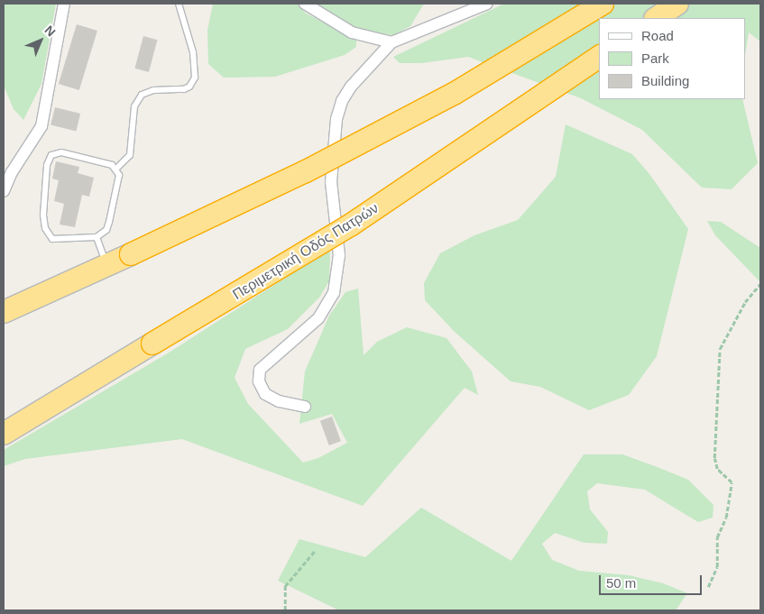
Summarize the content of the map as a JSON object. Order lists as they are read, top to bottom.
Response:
{
  "streets": {
    "highway": ["Περιμετρική Οδός Πατρών"]
  },
  "legend": ["Road", "Park", "Building"],
  "scale_bar": "50 m",
  "north": "top right"
}
